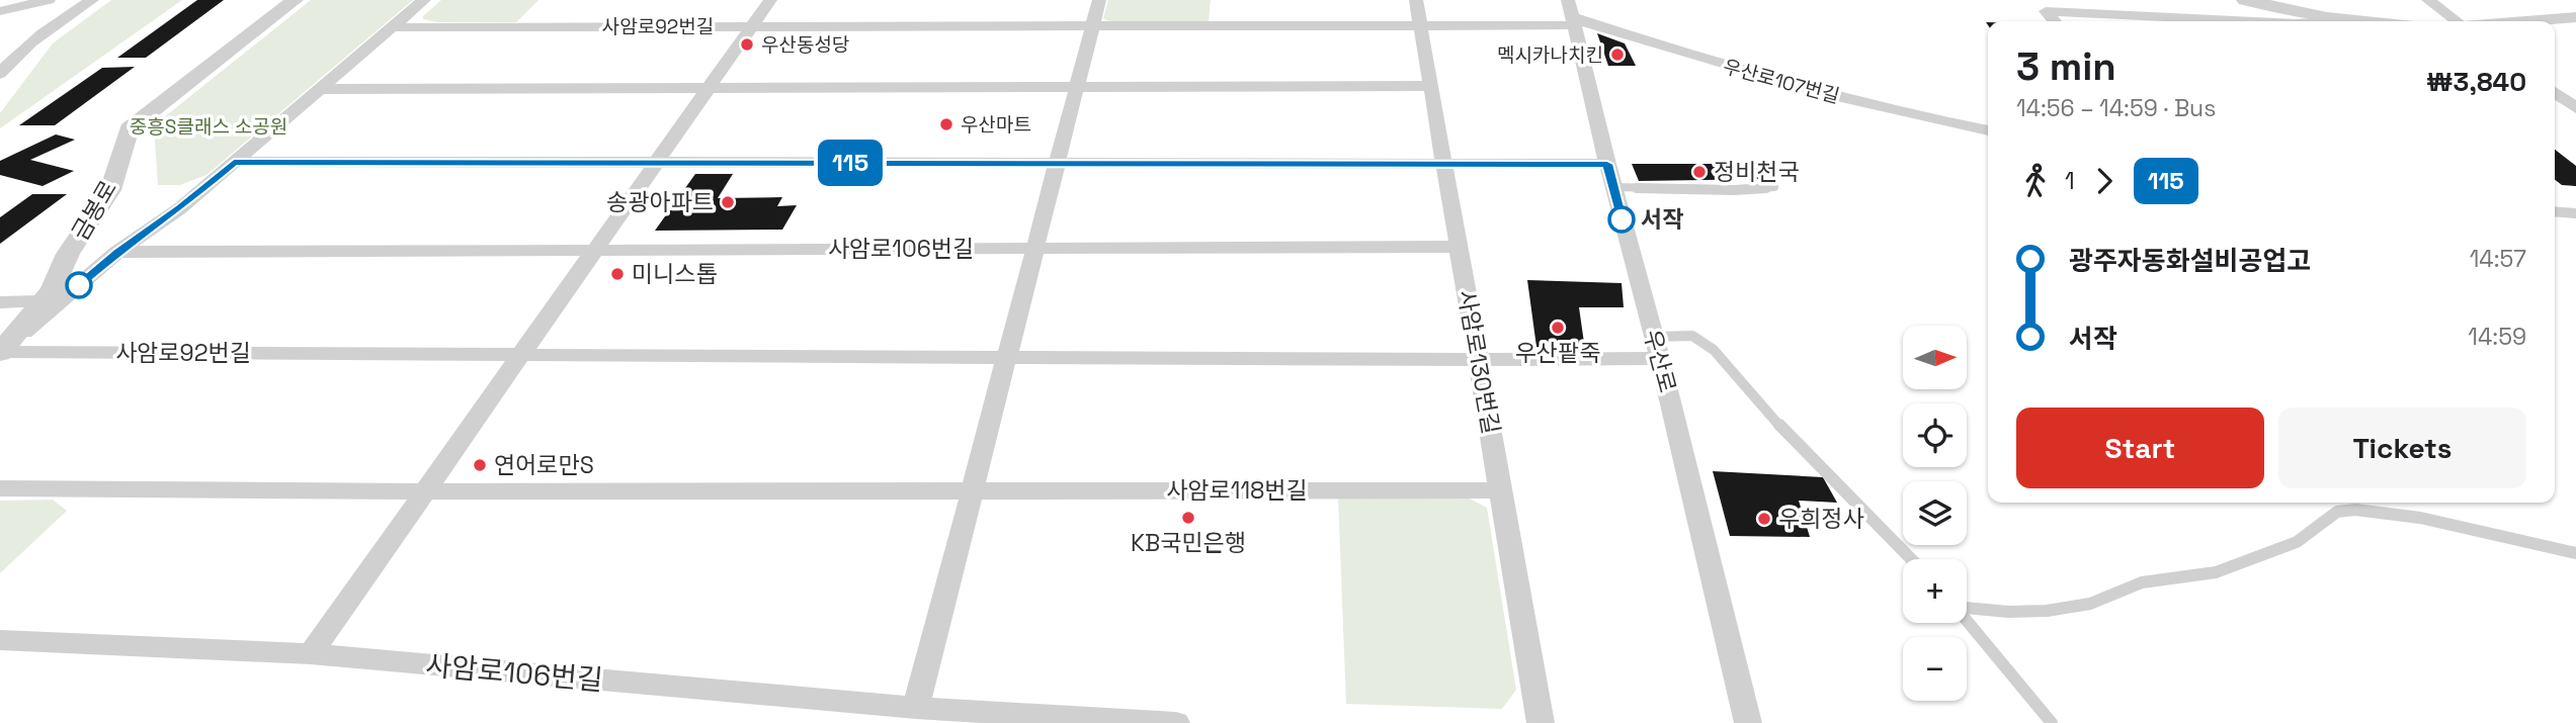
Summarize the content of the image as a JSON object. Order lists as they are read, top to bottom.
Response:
{
  "streets": {
    "street": [
      "사암로92번길",
      "우산로107번길",
      "금봉로",
      "사암로106번길",
      "우산로",
      "사암로130번길",
      "사암로118번길"
    ]
  },
  "crossings": [
    ["사암로92번길", "금봉로"],
    ["우산로107번길", "우산로"],
    ["우산로107번길", "사암로130번길"],
    ["사암로130번길", "사암로118번길"]
  ],
  "parks": ["중흥S클래스 소공원"],
  "places": [
    "우산동성당",
    "멕시카나치킨",
    "우산마트",
    "정비천국",
    "송광아파트",
    "서작",
    "미니스톱",
    "우산팥죽",
    "연어로만S",
    "KB국민은행",
    "우희정사"
  ],
  "lines": ["bus line 115"],
  "north": "right",
  "page": {
    "on_map": "115",
    "heading": ["3 min", "14:56 – 14:59 · Bus", "₩3,840"],
    "legs": ["1", "115"],
    "list": [
      {
        "name": "광주자동화설비공업고",
        "value": "14:57"
      },
      {
        "name": "서작",
        "value": "14:59"
      }
    ],
    "map_buttons": ["+", "−"],
    "buttons": ["Start", "Tickets"]
  }
}
